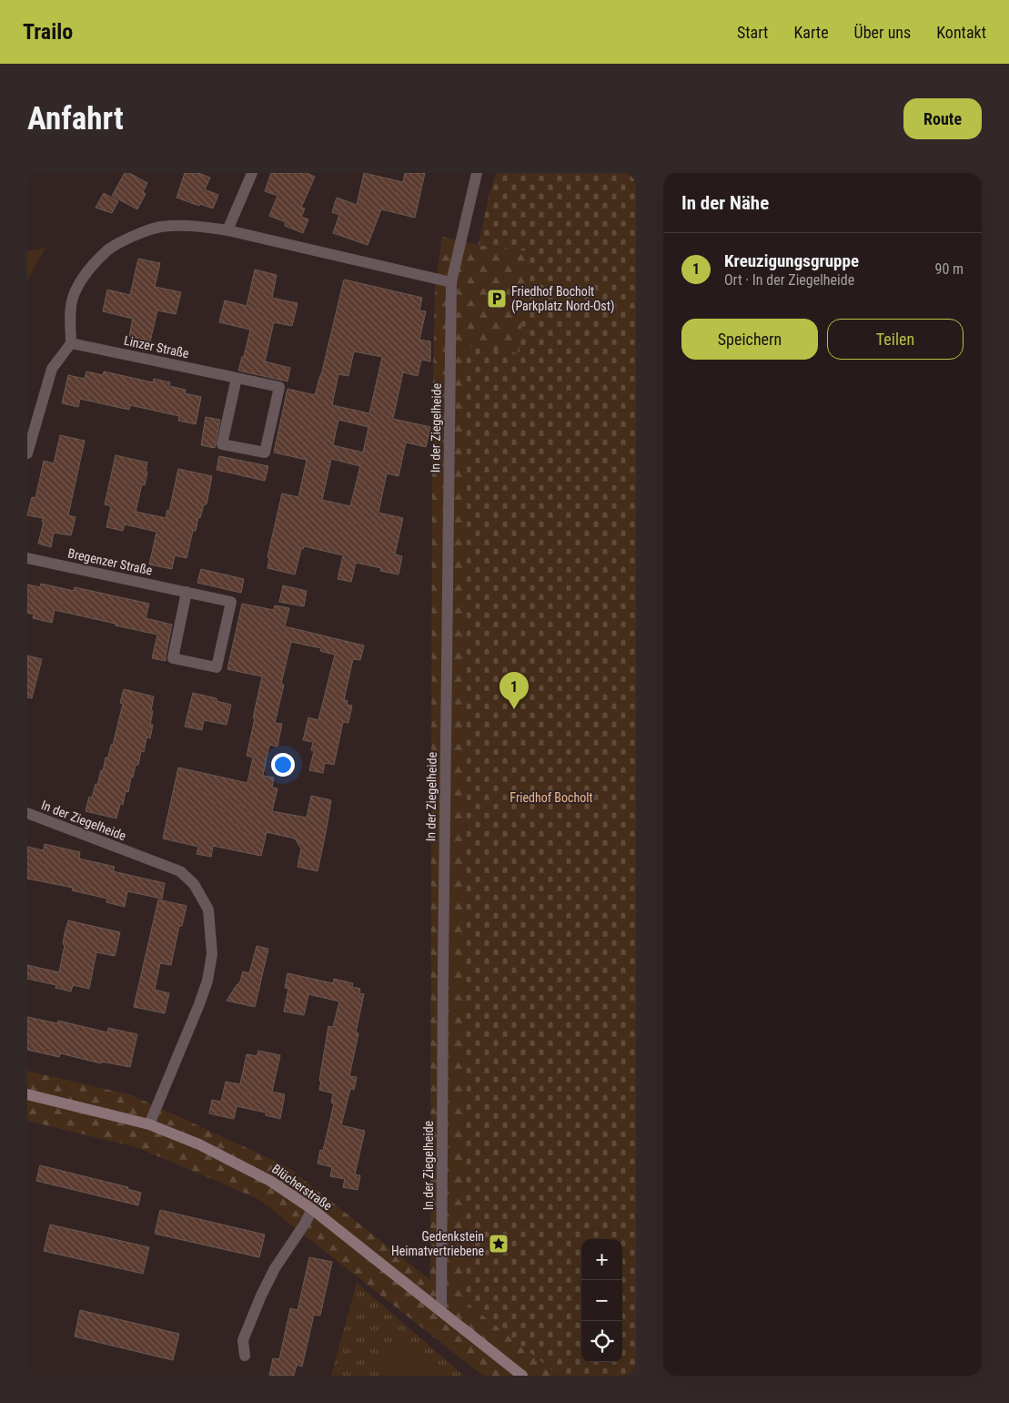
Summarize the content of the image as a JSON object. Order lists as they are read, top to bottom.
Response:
{
  "streets": {
    "street": [
      "Linzer Straße",
      "In der Ziegelheide",
      "Bregenzer Straße",
      "Blücherstraße"
    ]
  },
  "crossings": [
    ["In der Ziegelheide", "Blücherstraße"]
  ],
  "parks": ["Friedhof Bocholt"],
  "places": {
    "parking": ["Friedhof Bocholt (Parkplatz Nord-Ost)"],
    "place": ["Gedenkstein Heimatvertriebene"]
  },
  "page": {
    "header": "Trailo",
    "nav": [
      "Start",
      "Karte",
      "Über uns",
      "Kontakt"
    ],
    "buttons": [
      "Route",
      ["Speichern", "Teilen"]
    ],
    "title": "Anfahrt",
    "heading": "In der Nähe",
    "list": [
      {
        "mark": "1",
        "name": "Kreuzigungsgruppe",
        "note": "Ort · In der Ziegelheide",
        "value": "90 m"
      }
    ],
    "pins": "1",
    "map_buttons": ["+", "−"]
  }
}
